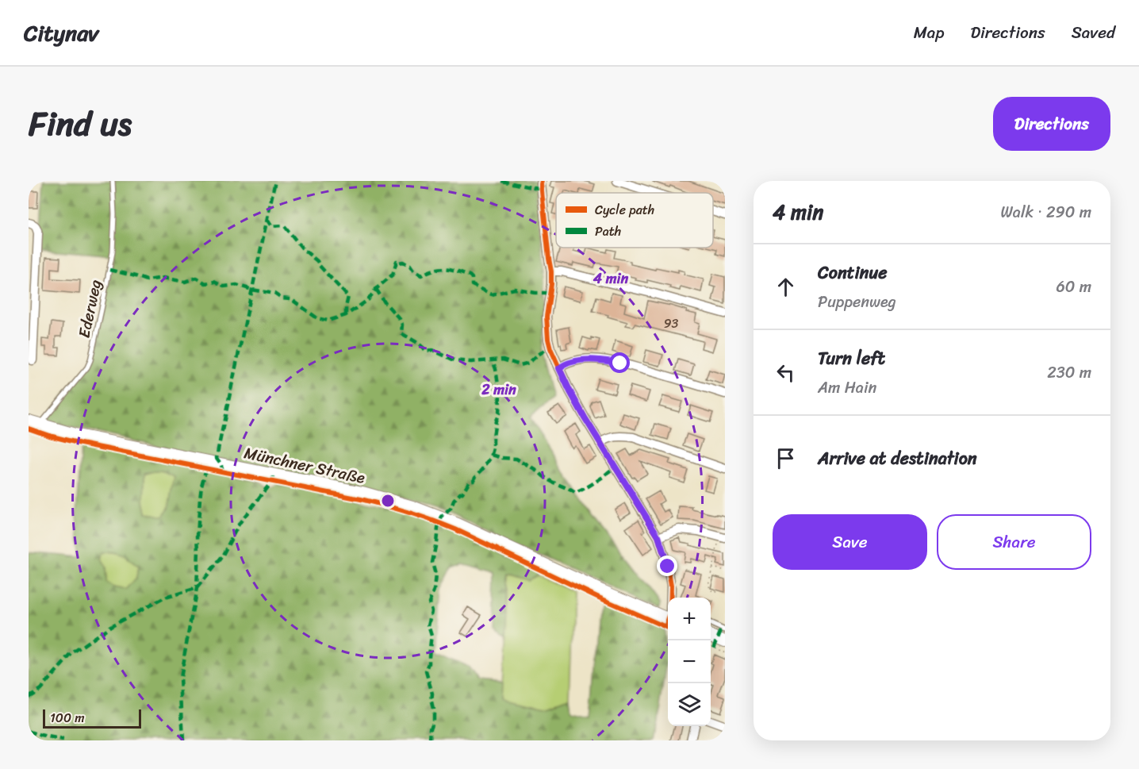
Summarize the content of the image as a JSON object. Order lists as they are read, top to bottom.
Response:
{
  "streets": {
    "main road": ["Münchner Straße"],
    "lane": ["Ederweg"]
  },
  "crossings": [
    ["Ederweg", "Münchner Straße"]
  ],
  "house_numbers": ["93"],
  "legend": ["Cycle path", "Path"],
  "scale_bar": "100 m",
  "page": {
    "header": "Citynav",
    "nav": ["Map", "Directions", "Saved"],
    "title": "Find us",
    "buttons": [
      "Directions",
      ["Save", "Share"]
    ],
    "heading": ["4 min", "Walk · 290 m"],
    "list": [
      ["Continue", "Puppenweg", "60 m"],
      ["Turn left", "Am Hain", "230 m"],
      "Arrive at destination"
    ],
    "map_buttons": ["+", "−"],
    "scale": "100 m"
  },
  "rings": ["4 min", "2 min"]
}
